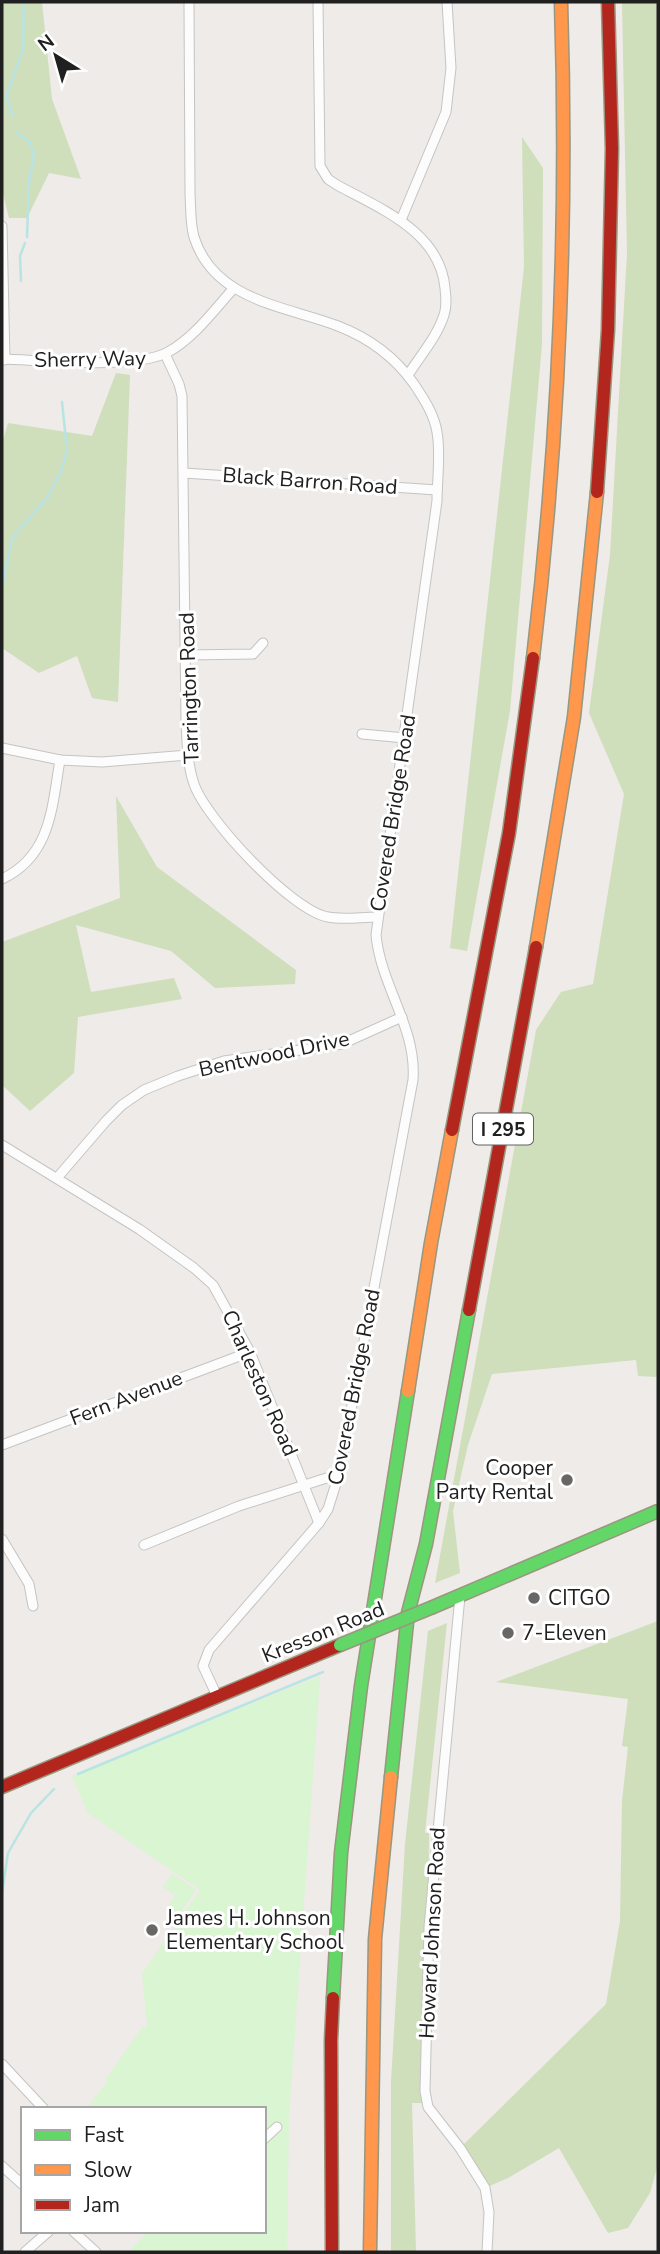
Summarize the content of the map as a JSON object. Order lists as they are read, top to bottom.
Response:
{
  "streets": {
    "main road": ["I 295", "Kresson Road"],
    "street": [
      "Sherry Way",
      "Black Barron Road",
      "Tarrington Road",
      "Covered Bridge Road",
      "Bentwood Drive",
      "Charleston Road",
      "Fern Avenue",
      "Howard Johnson Road"
    ]
  },
  "crossings": [
    ["Sherry Way", "Tarrington Road"],
    ["Sherry Way", "Covered Bridge Road"],
    ["Black Barron Road", "Tarrington Road"],
    ["Black Barron Road", "Covered Bridge Road"],
    ["Tarrington Road", "Covered Bridge Road"],
    ["Covered Bridge Road", "Bentwood Drive"],
    ["Covered Bridge Road", "Charleston Road"],
    ["Covered Bridge Road", "Kresson Road"],
    ["Bentwood Drive", "Charleston Road"],
    ["Charleston Road", "Fern Avenue"],
    ["Kresson Road", "Howard Johnson Road"]
  ],
  "places": [
    "Cooper Party Rental",
    "CITGO",
    "7-Eleven",
    "James H. Johnson Elementary School"
  ],
  "legend": ["Fast", "Slow", "Jam"],
  "north": "top left"
}
